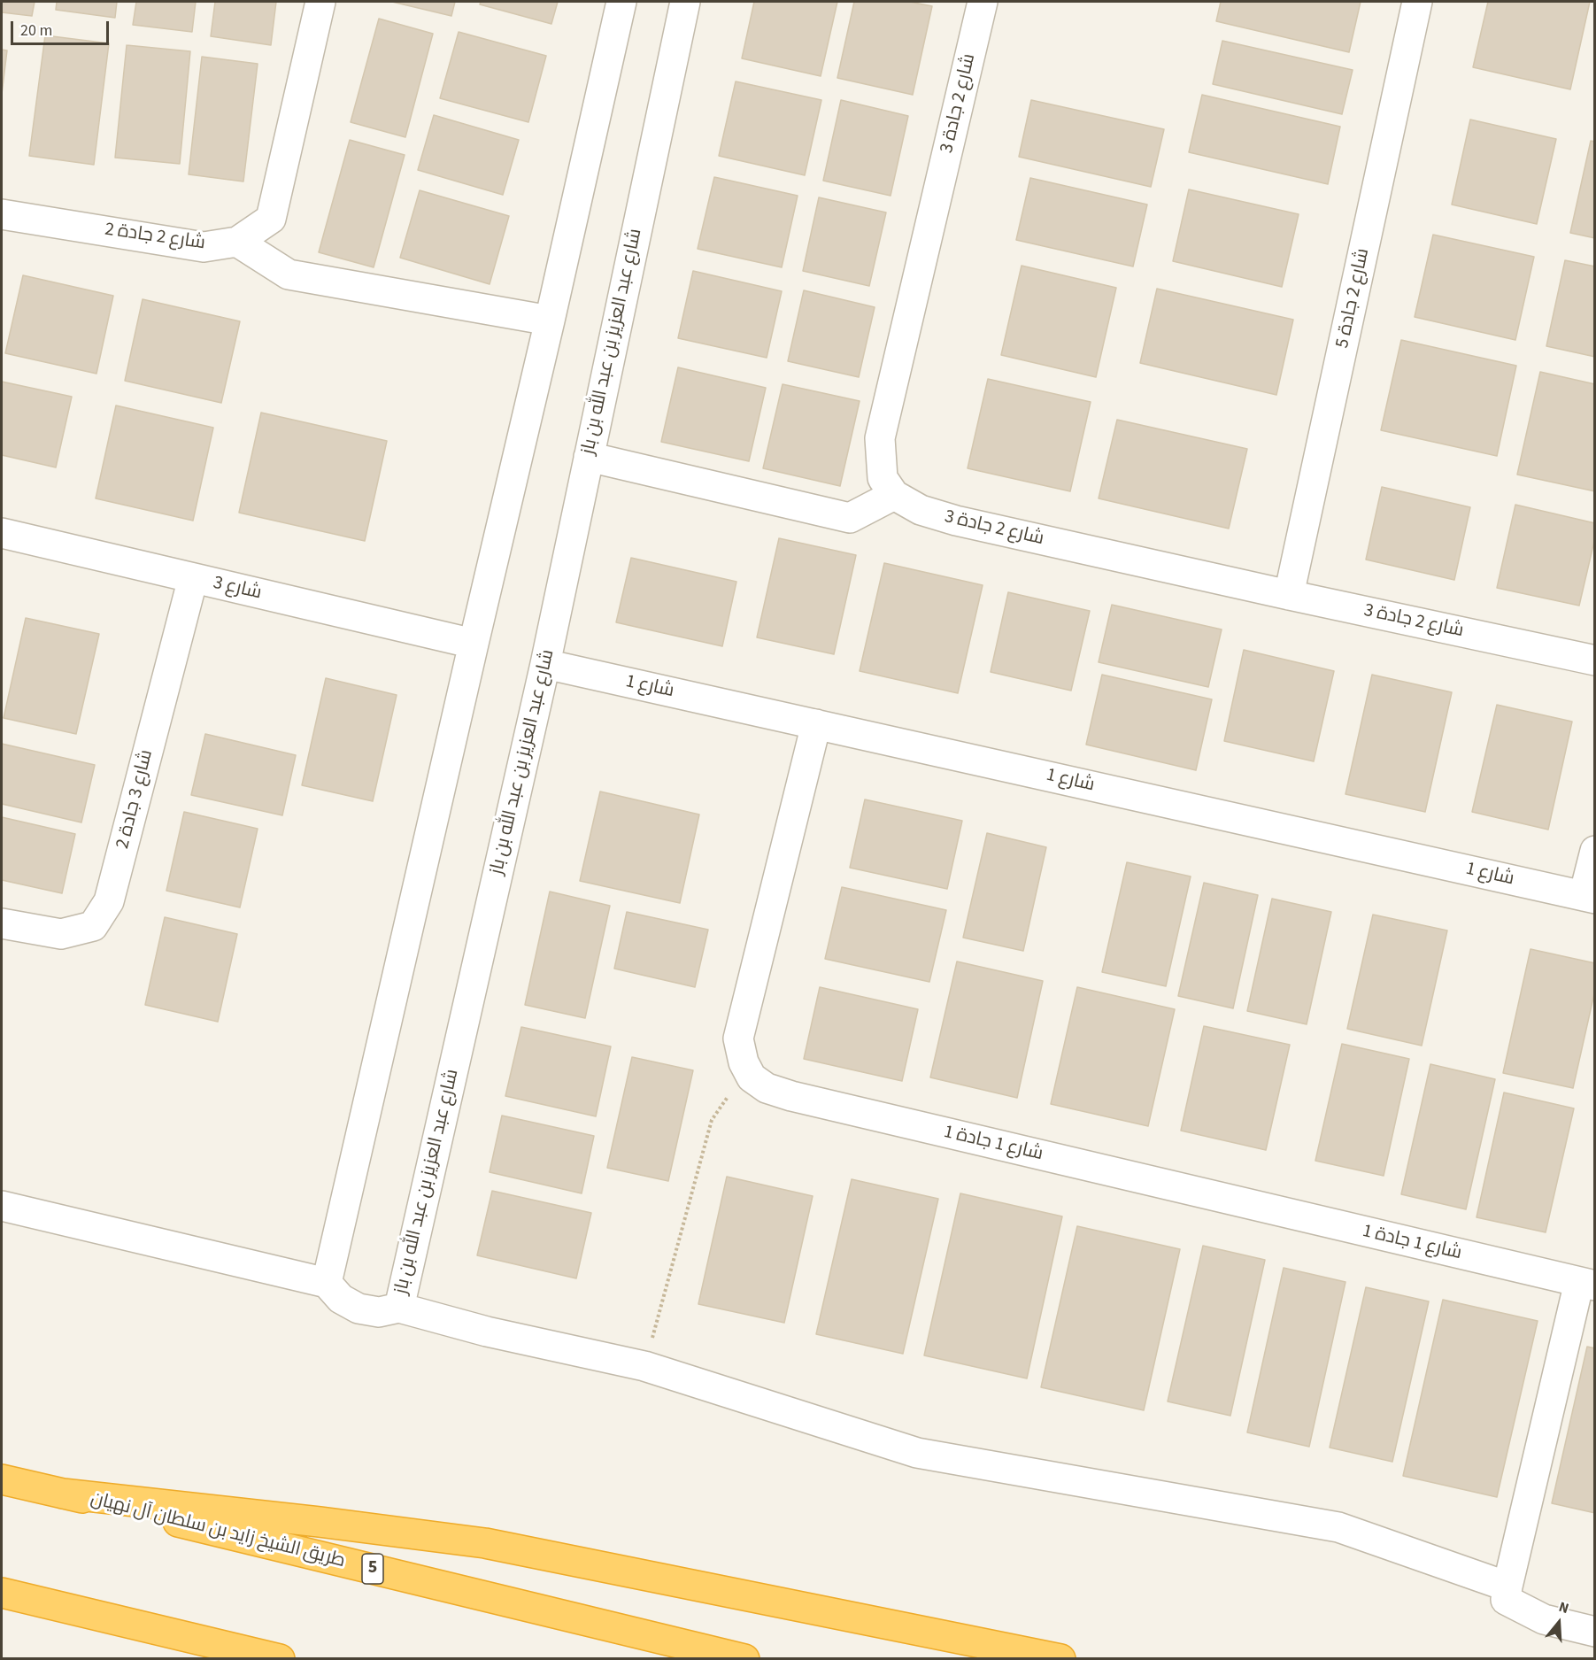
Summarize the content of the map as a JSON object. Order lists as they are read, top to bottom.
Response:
{
  "streets": {
    "highway": ["طريق الشيخ زايد بن سلطان آل نهيان", "5"],
    "street": [
      "شارع 2 جادة 3",
      "شارع 2 جادة 2",
      "شارع 2 جادة 5",
      "شارع عبد العزيز بن عبد الله بن باز",
      "شارع 3",
      "شارع 1",
      "شارع 3 جادة 2",
      "شارع 1 جادة 1"
    ]
  },
  "crossings": [
    ["شارع 2 جادة 3", "شارع 2 جادة 5"],
    ["شارع عبد العزيز بن عبد الله بن باز", "شارع 1"],
    ["شارع 3", "شارع 3 جادة 2"],
    ["شارع 1", "شارع 1 جادة 1"]
  ],
  "scale_bar": "20 m",
  "north": "top"
}
